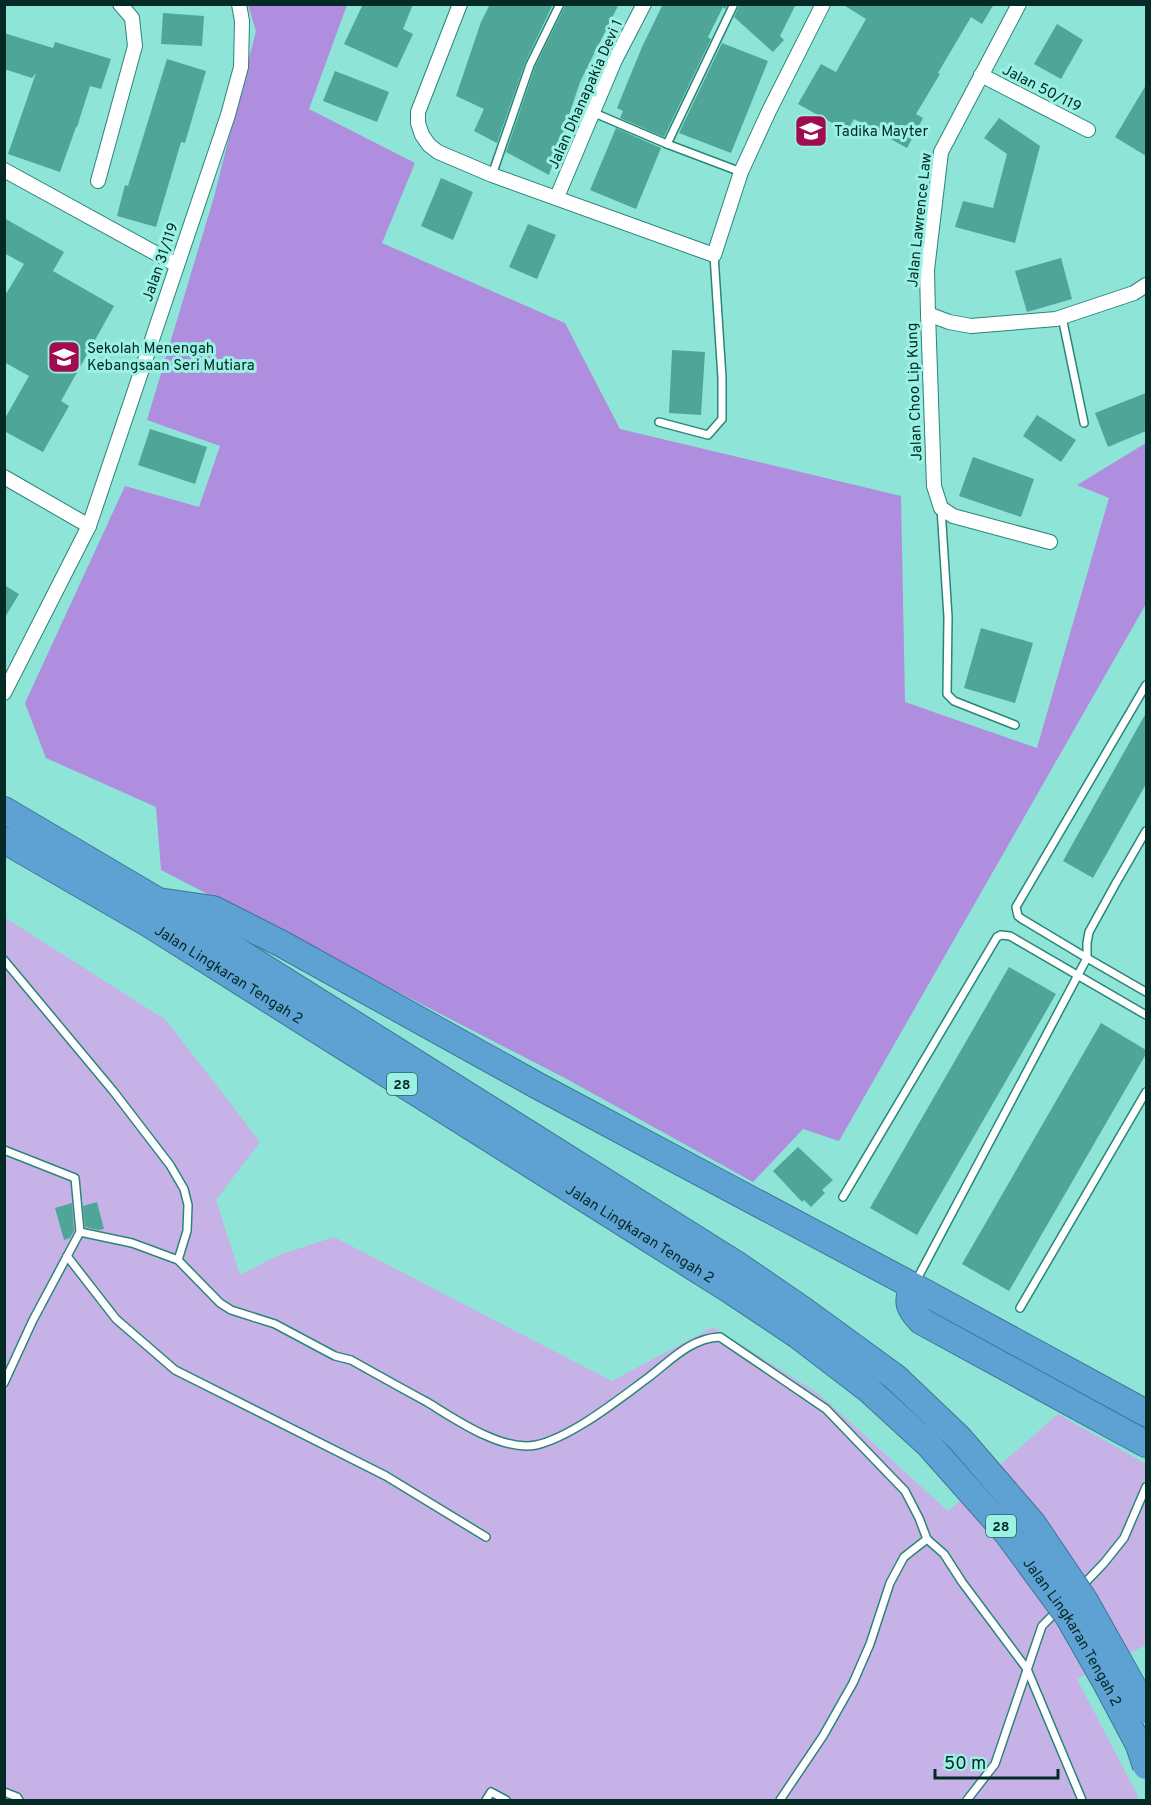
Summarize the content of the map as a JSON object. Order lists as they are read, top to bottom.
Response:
{
  "streets": {
    "highway": ["Jalan Lingkaran Tengah 2", "28"],
    "street": [
      "Jalan 50/119",
      "Jalan Dhanapakia Devi 1",
      "Jalan Lawrence Law",
      "Jalan 31/119",
      "Jalan Choo Lip Kung"
    ]
  },
  "crossings": [
    ["Jalan 50/119", "Jalan Lawrence Law"],
    ["Jalan Lawrence Law", "Jalan Choo Lip Kung"]
  ],
  "places": {
    "school or university": ["Tadika Mayter", "Sekolah Menengah Kebangsaan Seri Mutiara"]
  },
  "scale_bar": "50 m"
}
